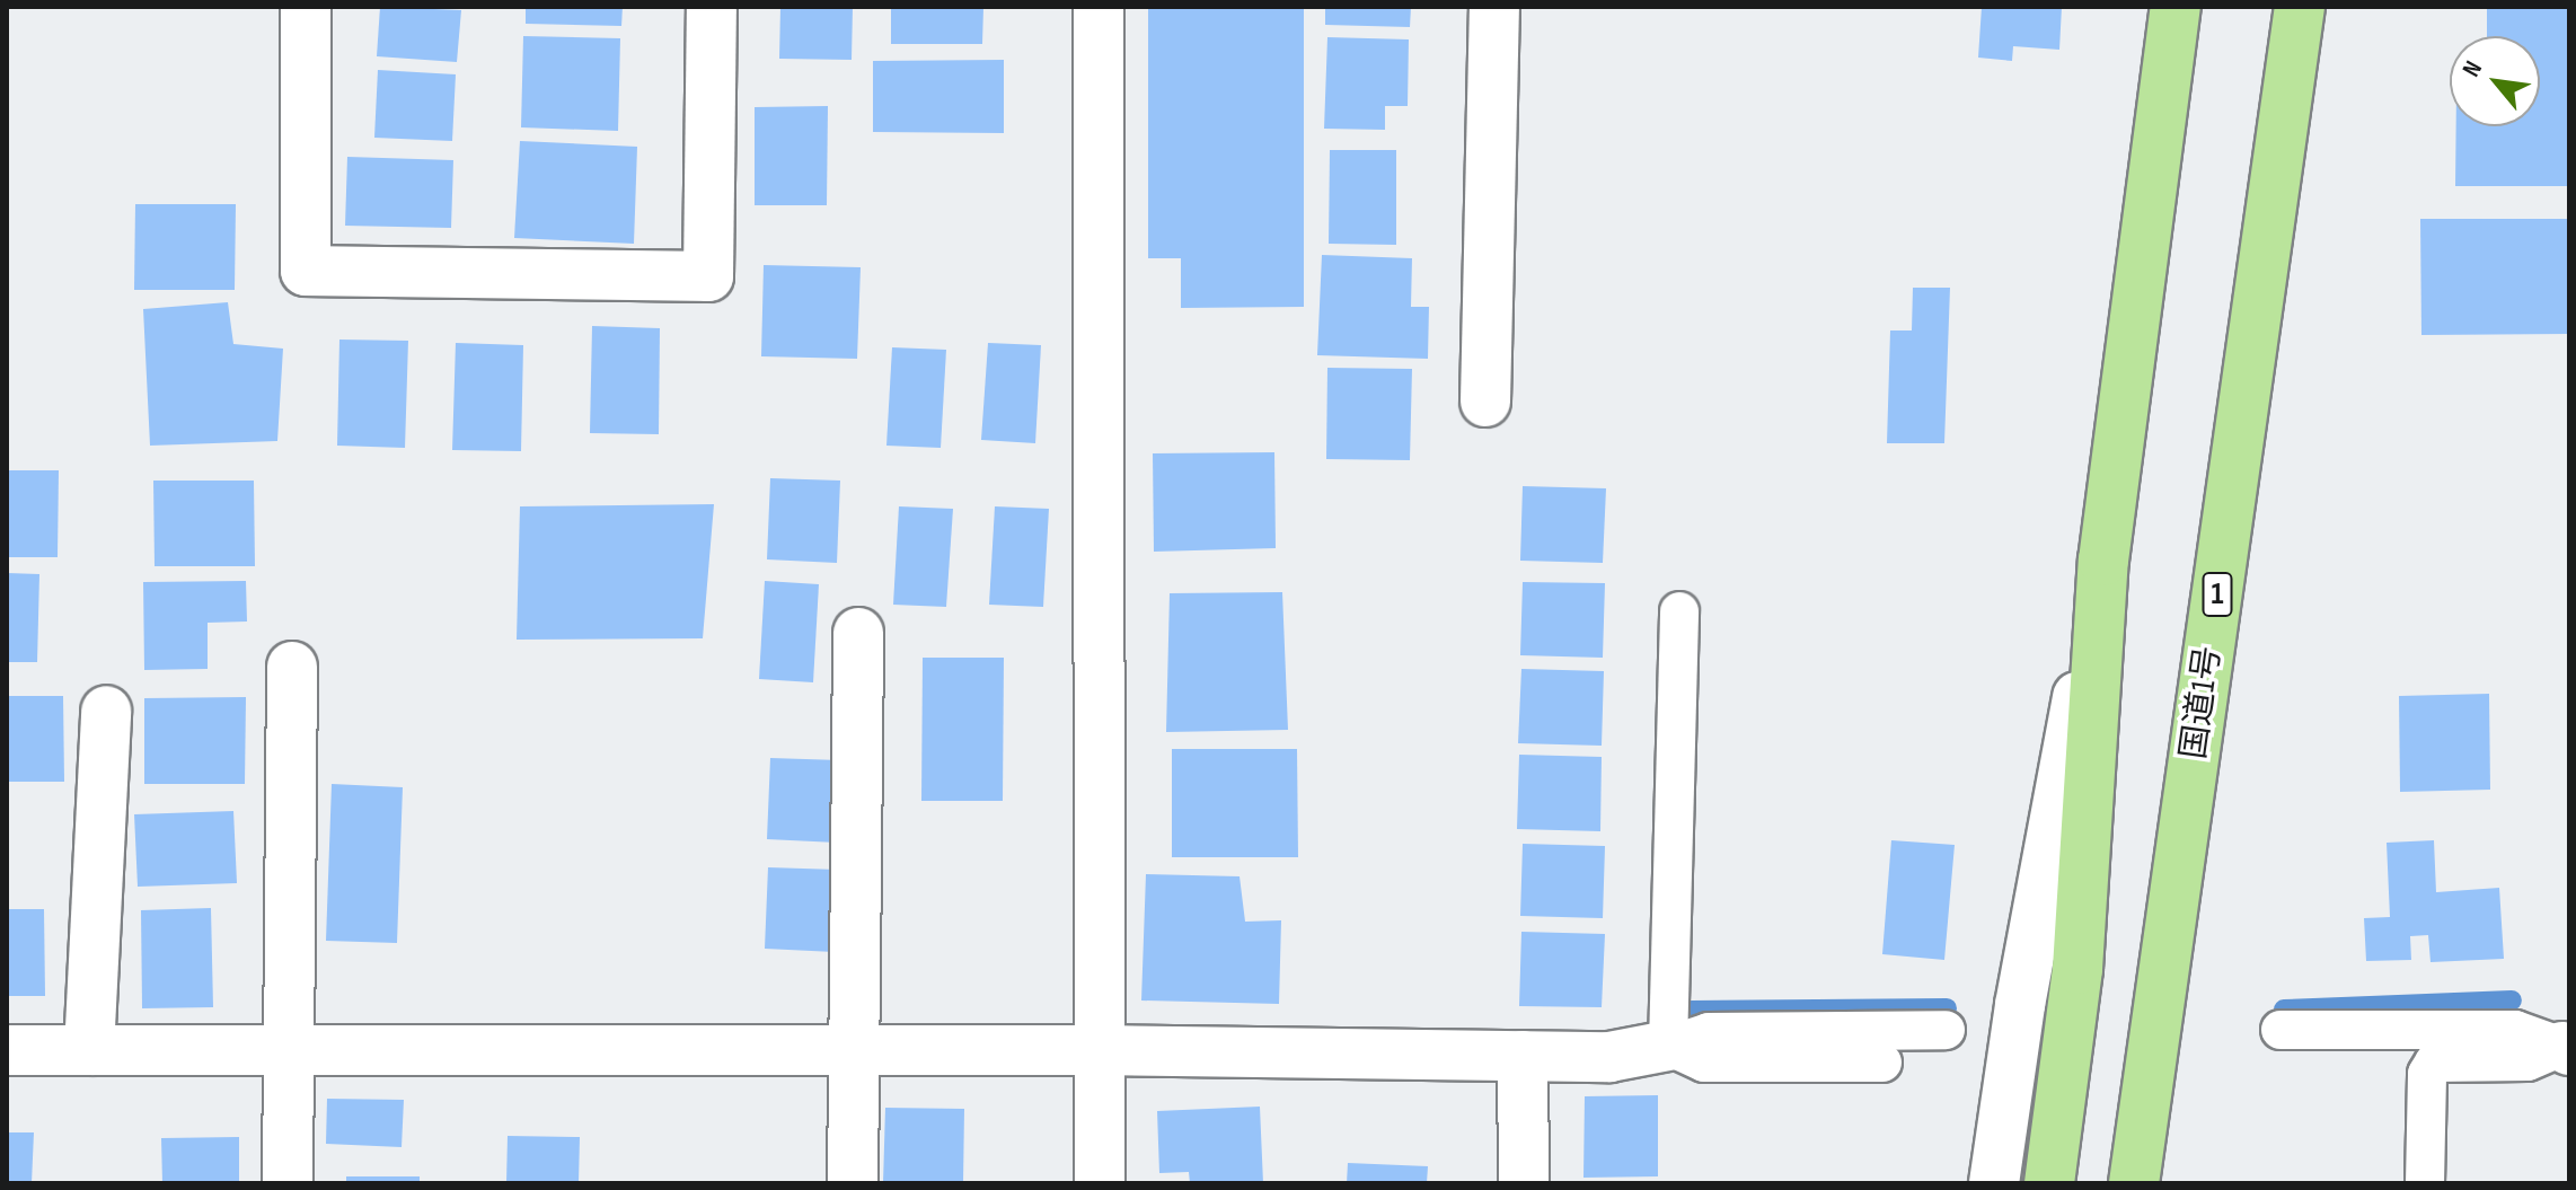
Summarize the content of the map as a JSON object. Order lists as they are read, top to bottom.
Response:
{
  "streets": {
    "highway": ["1", "国道1号"]
  },
  "north": "top left"
}
